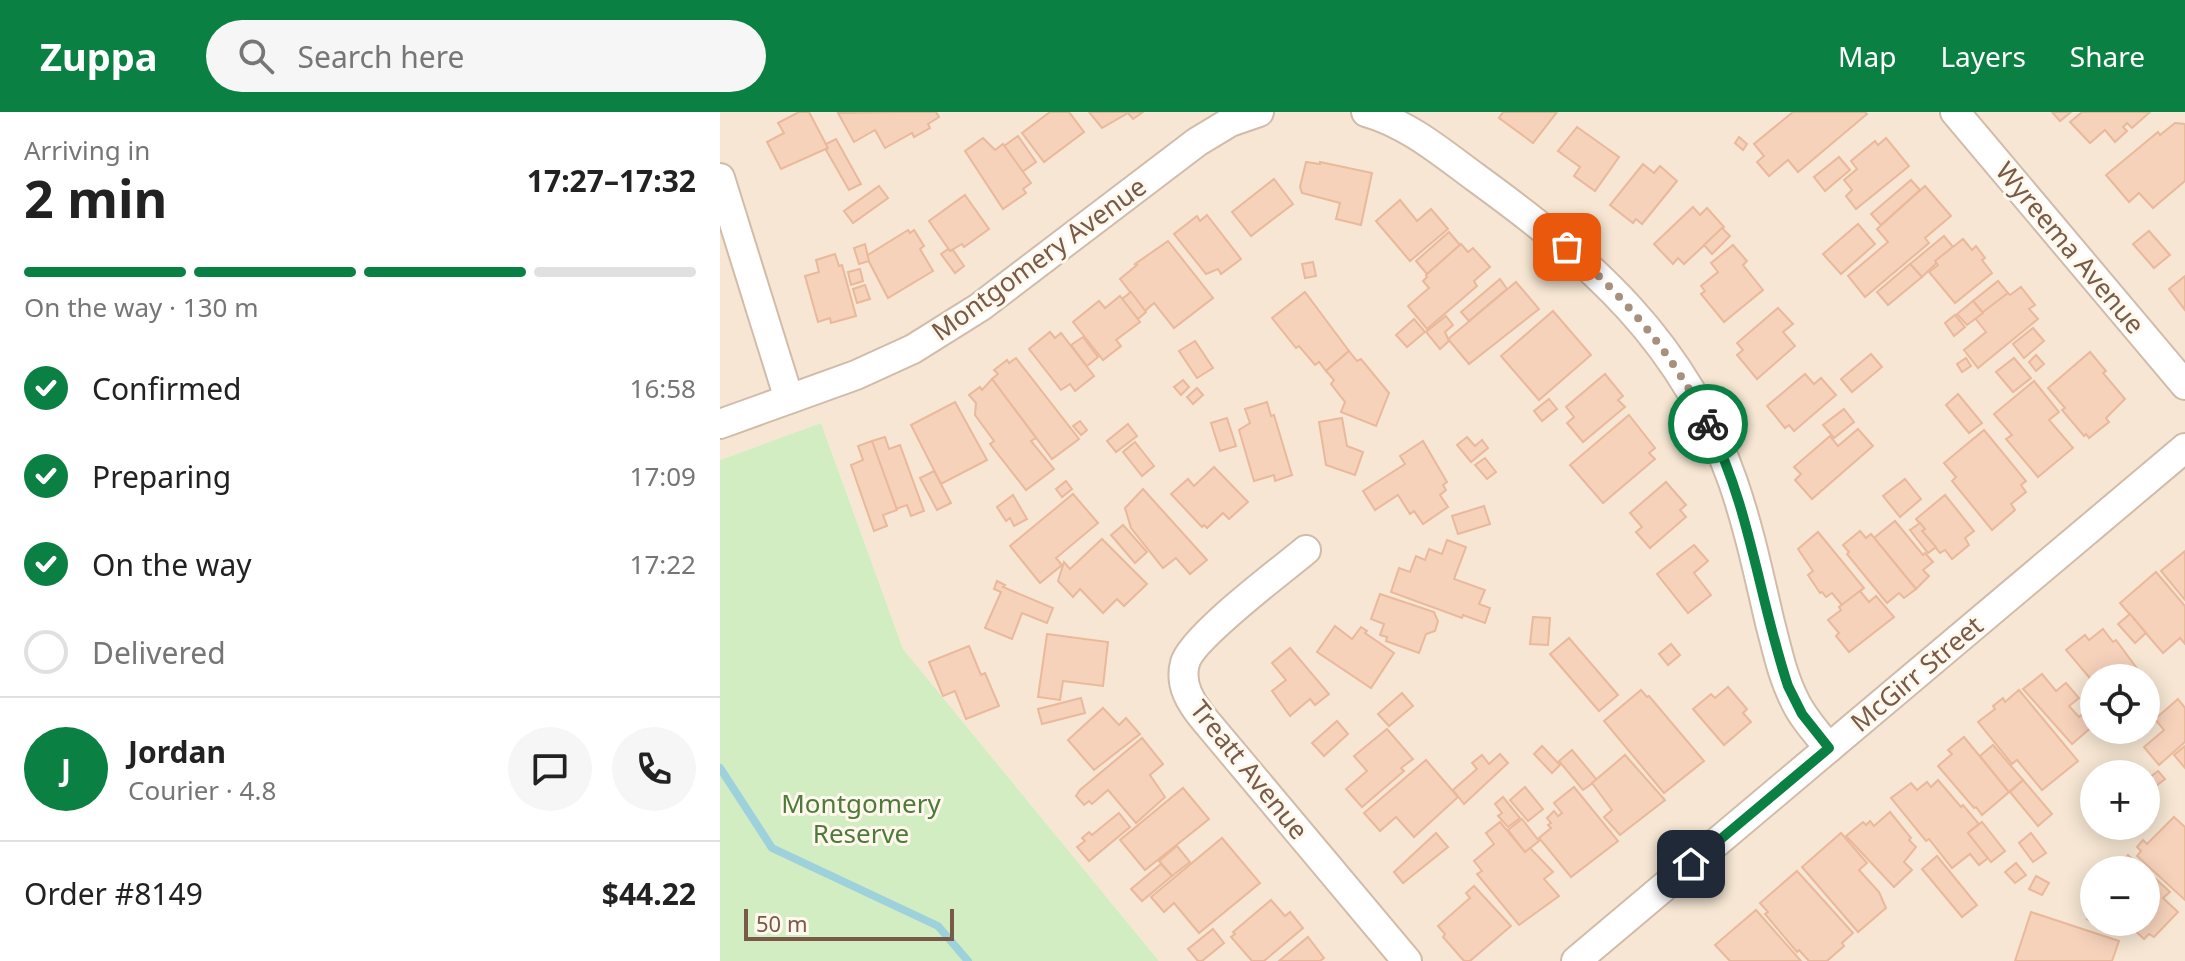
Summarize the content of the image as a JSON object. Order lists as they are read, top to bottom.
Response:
{
  "streets": {
    "street": [
      "Wyreema Avenue",
      "Montgomery Avenue",
      "McGirr Street",
      "Treatt Avenue"
    ]
  },
  "parks": ["Montgomery Reserve"],
  "scale_bar": "50 m",
  "page": {
    "header": "Zuppa",
    "search": "Search here",
    "nav": ["Map", "Layers", "Share"],
    "heading": ["2 min", "Arriving in", "17:27–17:32"],
    "panel": [
      "Jordan",
      "Courier · 4.8",
      "Order #8149",
      "$44.22"
    ],
    "bar": "On the way · 130 m",
    "list": [
      ["Confirmed", "16:58"],
      ["Preparing", "17:09"],
      ["On the way", "17:22"],
      "Delivered"
    ],
    "map_buttons": ["+", "−"],
    "round": "J",
    "scale": "50 m"
  }
}
